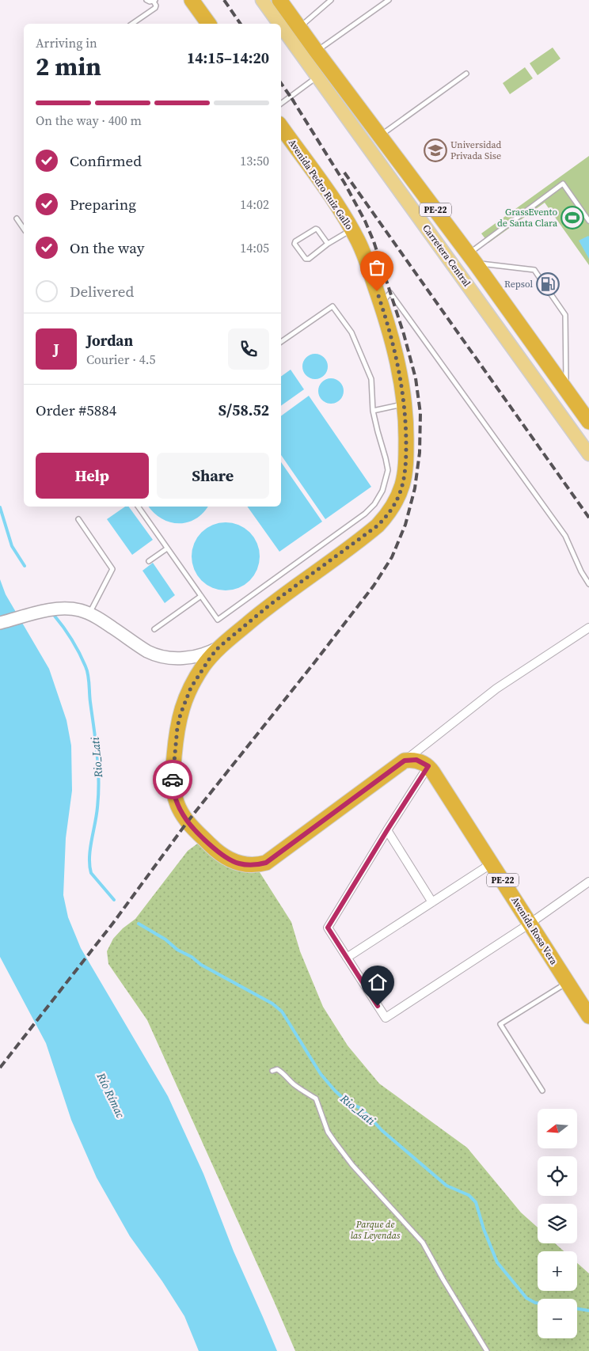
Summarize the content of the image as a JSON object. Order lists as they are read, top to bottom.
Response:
{
  "streets": {
    "highway": [
      "Avenida Pedro Ruiz Gallo",
      "PE-22",
      "Carretera Central",
      "Avenida Rosa Vera"
    ]
  },
  "water": ["Rio_Lati", "Río Rímac"],
  "parks": ["Parque de las Leyendas"],
  "places": {
    "school or university": ["Universidad Privada Sise"],
    "sports": ["GrassEvento de Santa Clara"],
    "fuel station": ["Repsol"]
  },
  "north": "left",
  "page": {
    "heading": ["2 min", "Arriving in", "14:15–14:20"],
    "panel": [
      "Jordan",
      "Courier · 4.5",
      "Order #5884",
      "S/58.52"
    ],
    "bar": "On the way · 400 m",
    "list": [
      ["Confirmed", "13:50"],
      ["Preparing", "14:02"],
      ["On the way", "14:05"],
      "Delivered"
    ],
    "round": "J",
    "buttons": ["Help", "Share"],
    "map_buttons": ["+", "−"]
  }
}
